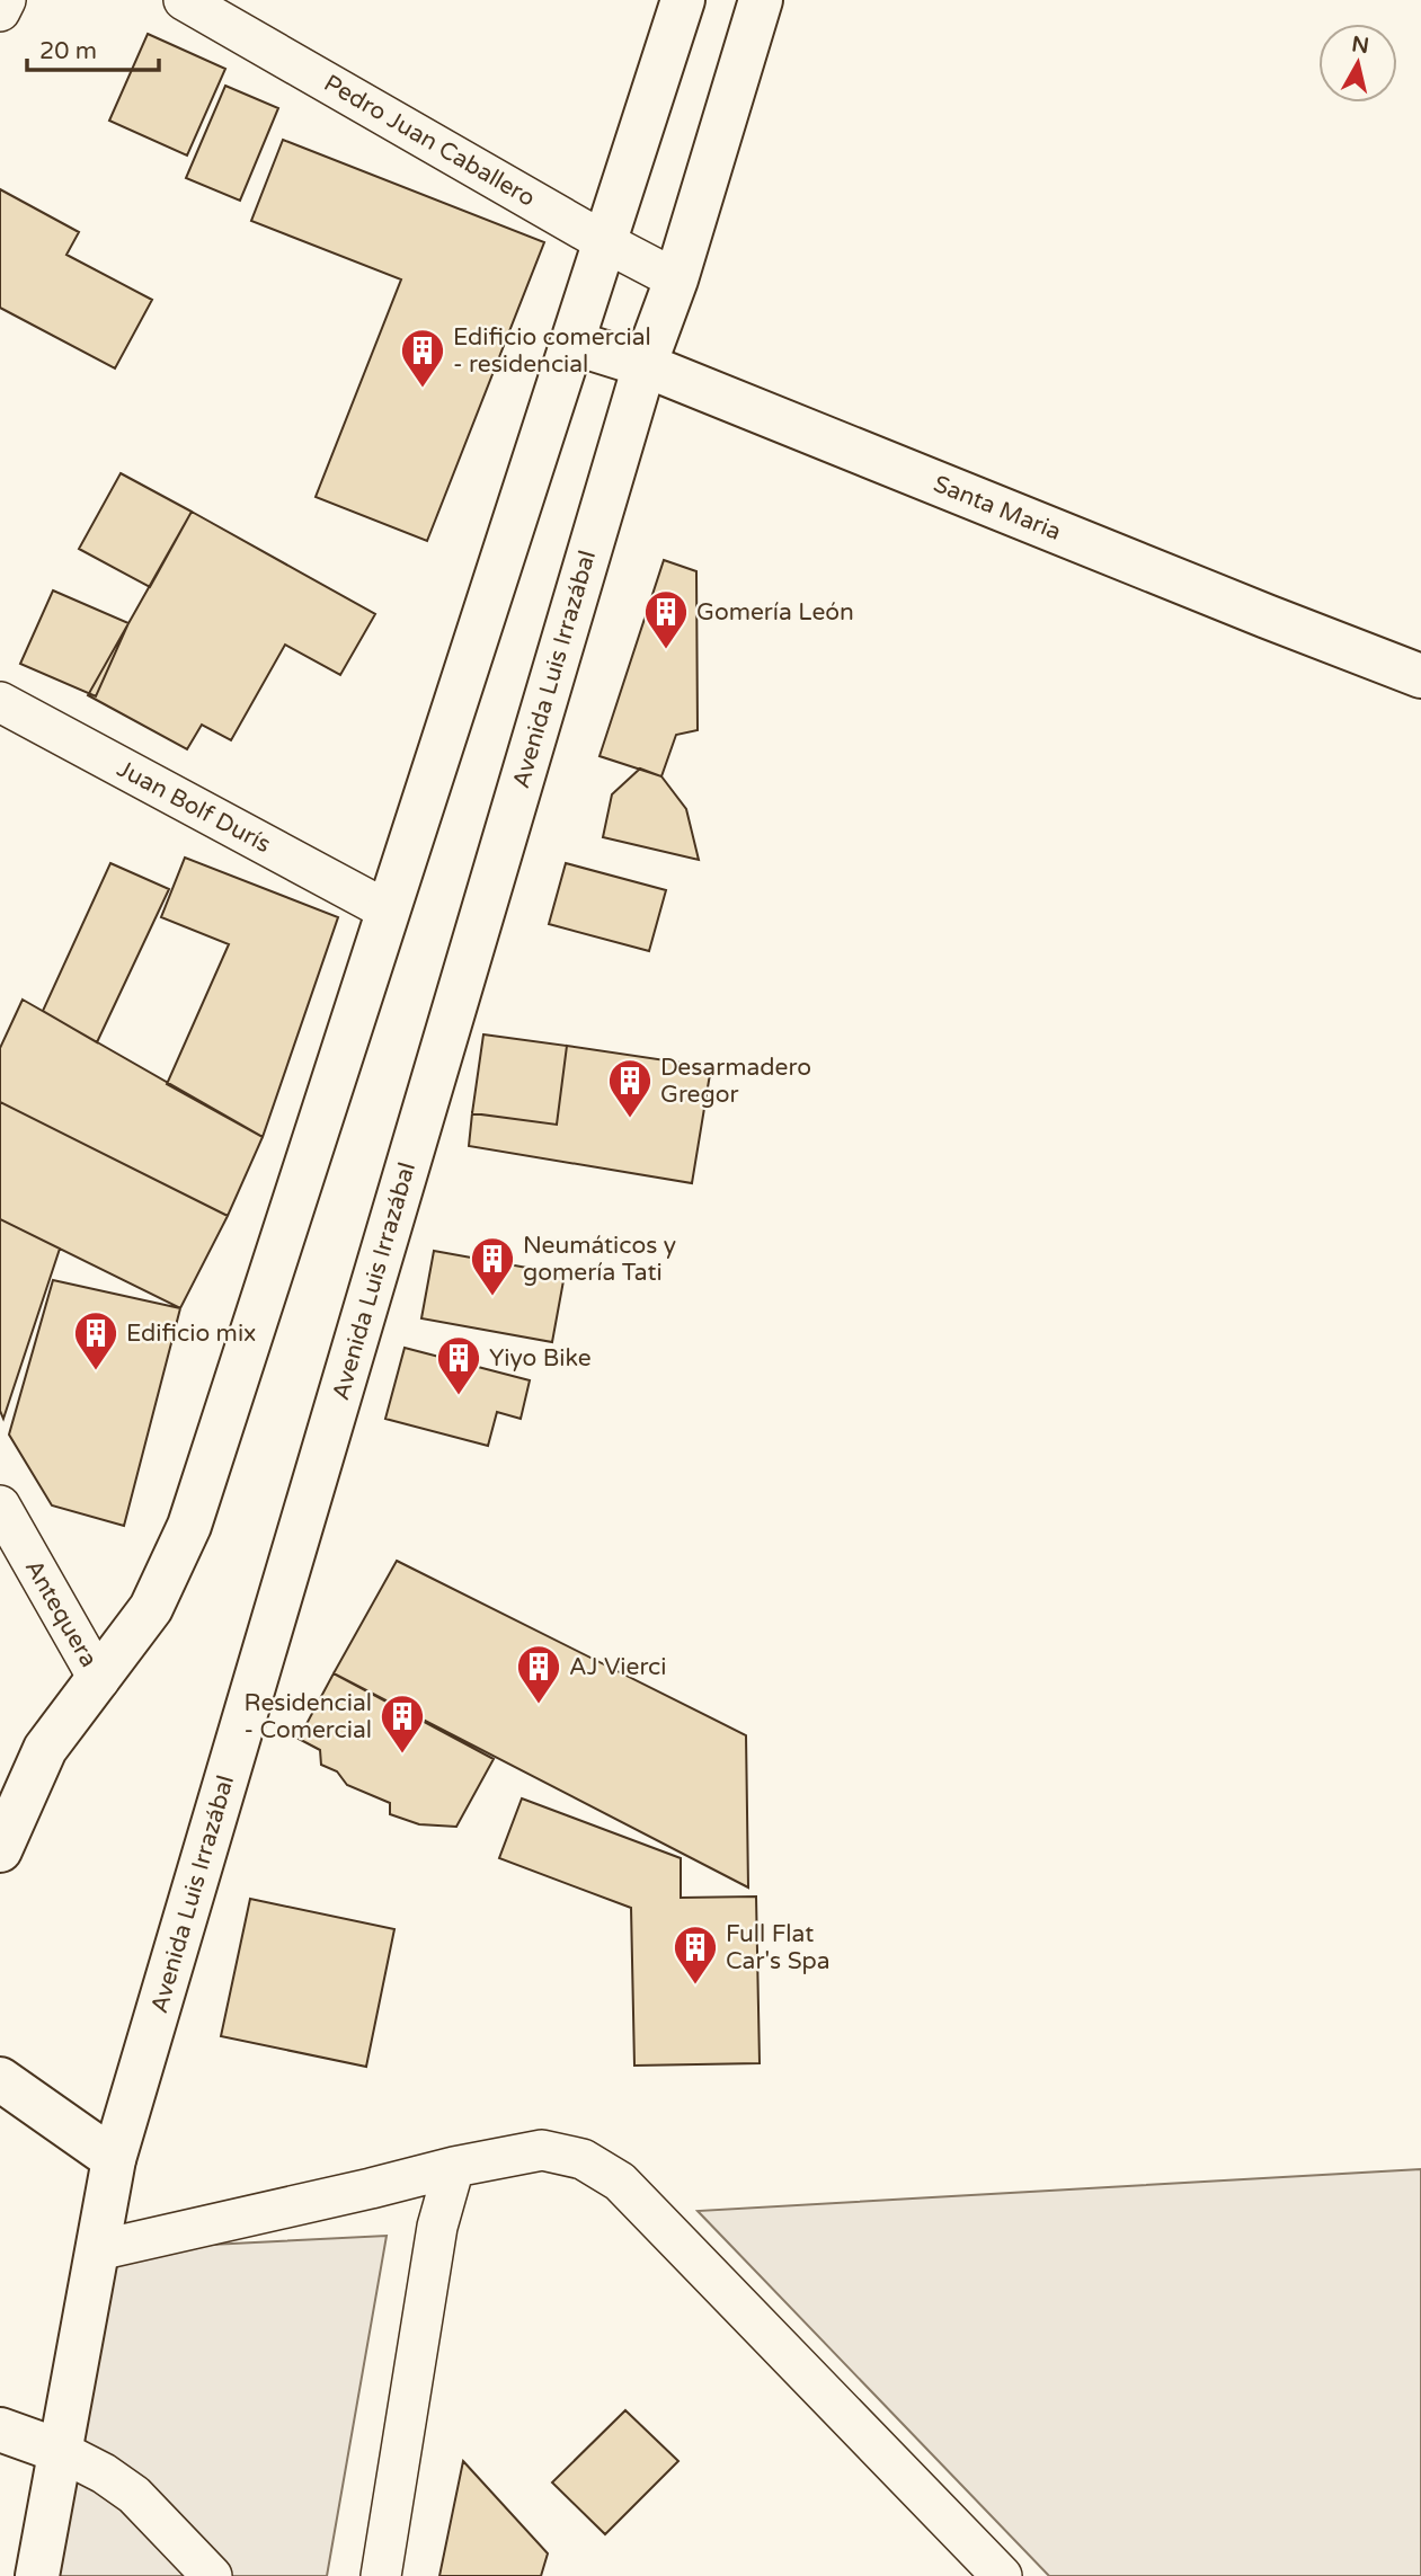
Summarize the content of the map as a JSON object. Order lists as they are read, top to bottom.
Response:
{
  "streets": {
    "main road": ["Santa Maria", "Avenida Luis Irrazábal"],
    "street": ["Pedro Juan Caballero", "Juan Bolf Durís", "Antequera"]
  },
  "crossings": [
    ["Pedro Juan Caballero", "Avenida Luis Irrazábal"],
    ["Santa Maria", "Avenida Luis Irrazábal"]
  ],
  "places": {
    "building": [
      "Edificio comercial - residencial",
      "Gomería León",
      "Desarmadero Gregor",
      "Neumáticos y gomería Tati",
      "Edificio mix",
      "Yiyo Bike",
      "AJ Vierci",
      "Residencial - Comercial",
      "Full Flat Car's Spa"
    ]
  },
  "scale_bar": "20 m",
  "north": "top"
}
